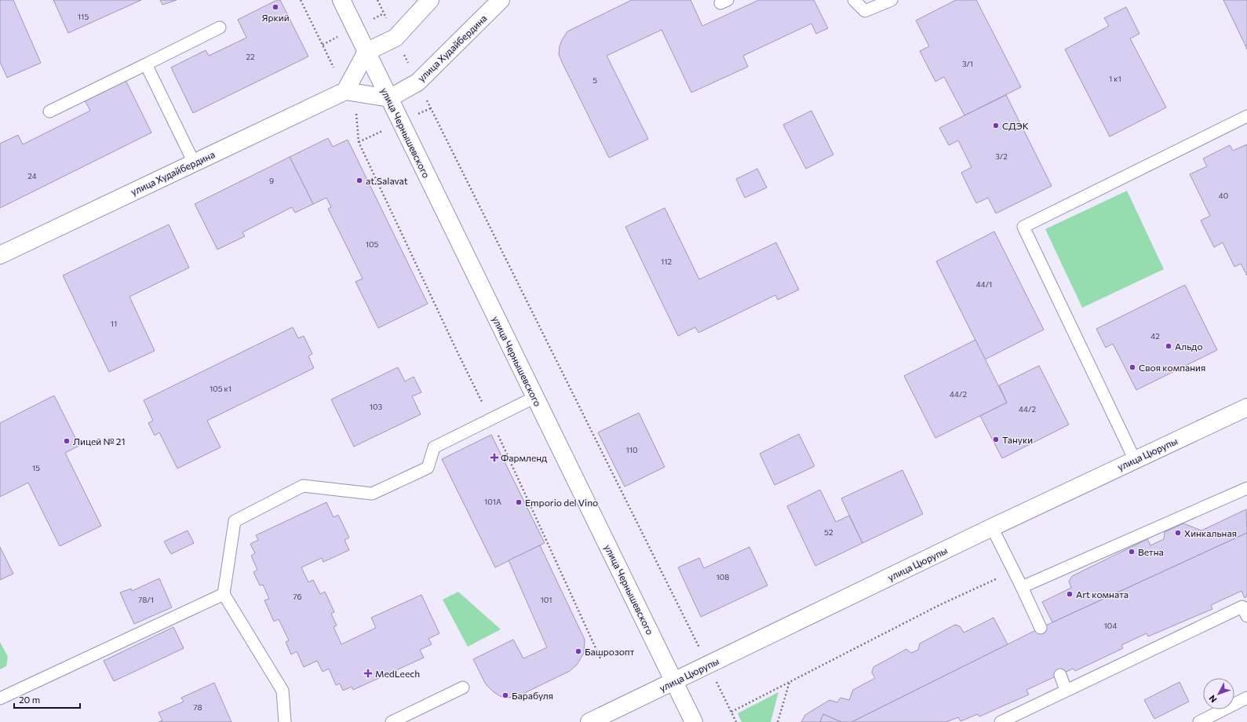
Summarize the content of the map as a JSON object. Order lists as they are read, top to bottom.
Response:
{
  "streets": {
    "street": ["улица Худайбердина", "улица Чернышевского", "улица Цюрупы"]
  },
  "crossings": [
    ["улица Худайбердина", "улица Чернышевского"],
    ["улица Чернышевского", "улица Цюрупы"]
  ],
  "places": {
    "other": [
      "Яркий",
      "СДЭК",
      "at.Salavat",
      "Альдо",
      "Своя компания",
      "Тануки",
      "Лицей № 21",
      "Emporio del Vino",
      "Хинкальная",
      "Ветна",
      "Art комната",
      "Башрозопт",
      "Барабуля"
    ],
    "health": ["Фармленд", "MedLeech"]
  },
  "house_numbers": [
    "115",
    "22",
    "3/1",
    "1 к1",
    "5",
    "3/2",
    "24",
    "9",
    "40",
    "105",
    "112",
    "44/1",
    "11",
    "42",
    "105 к1",
    "44/2",
    "103",
    "44/2",
    "110",
    "15",
    "101А",
    "52",
    "108",
    "76",
    "78/1",
    "101",
    "104",
    "78"
  ],
  "scale_bar": "20 m",
  "north": "bottom left"
}
